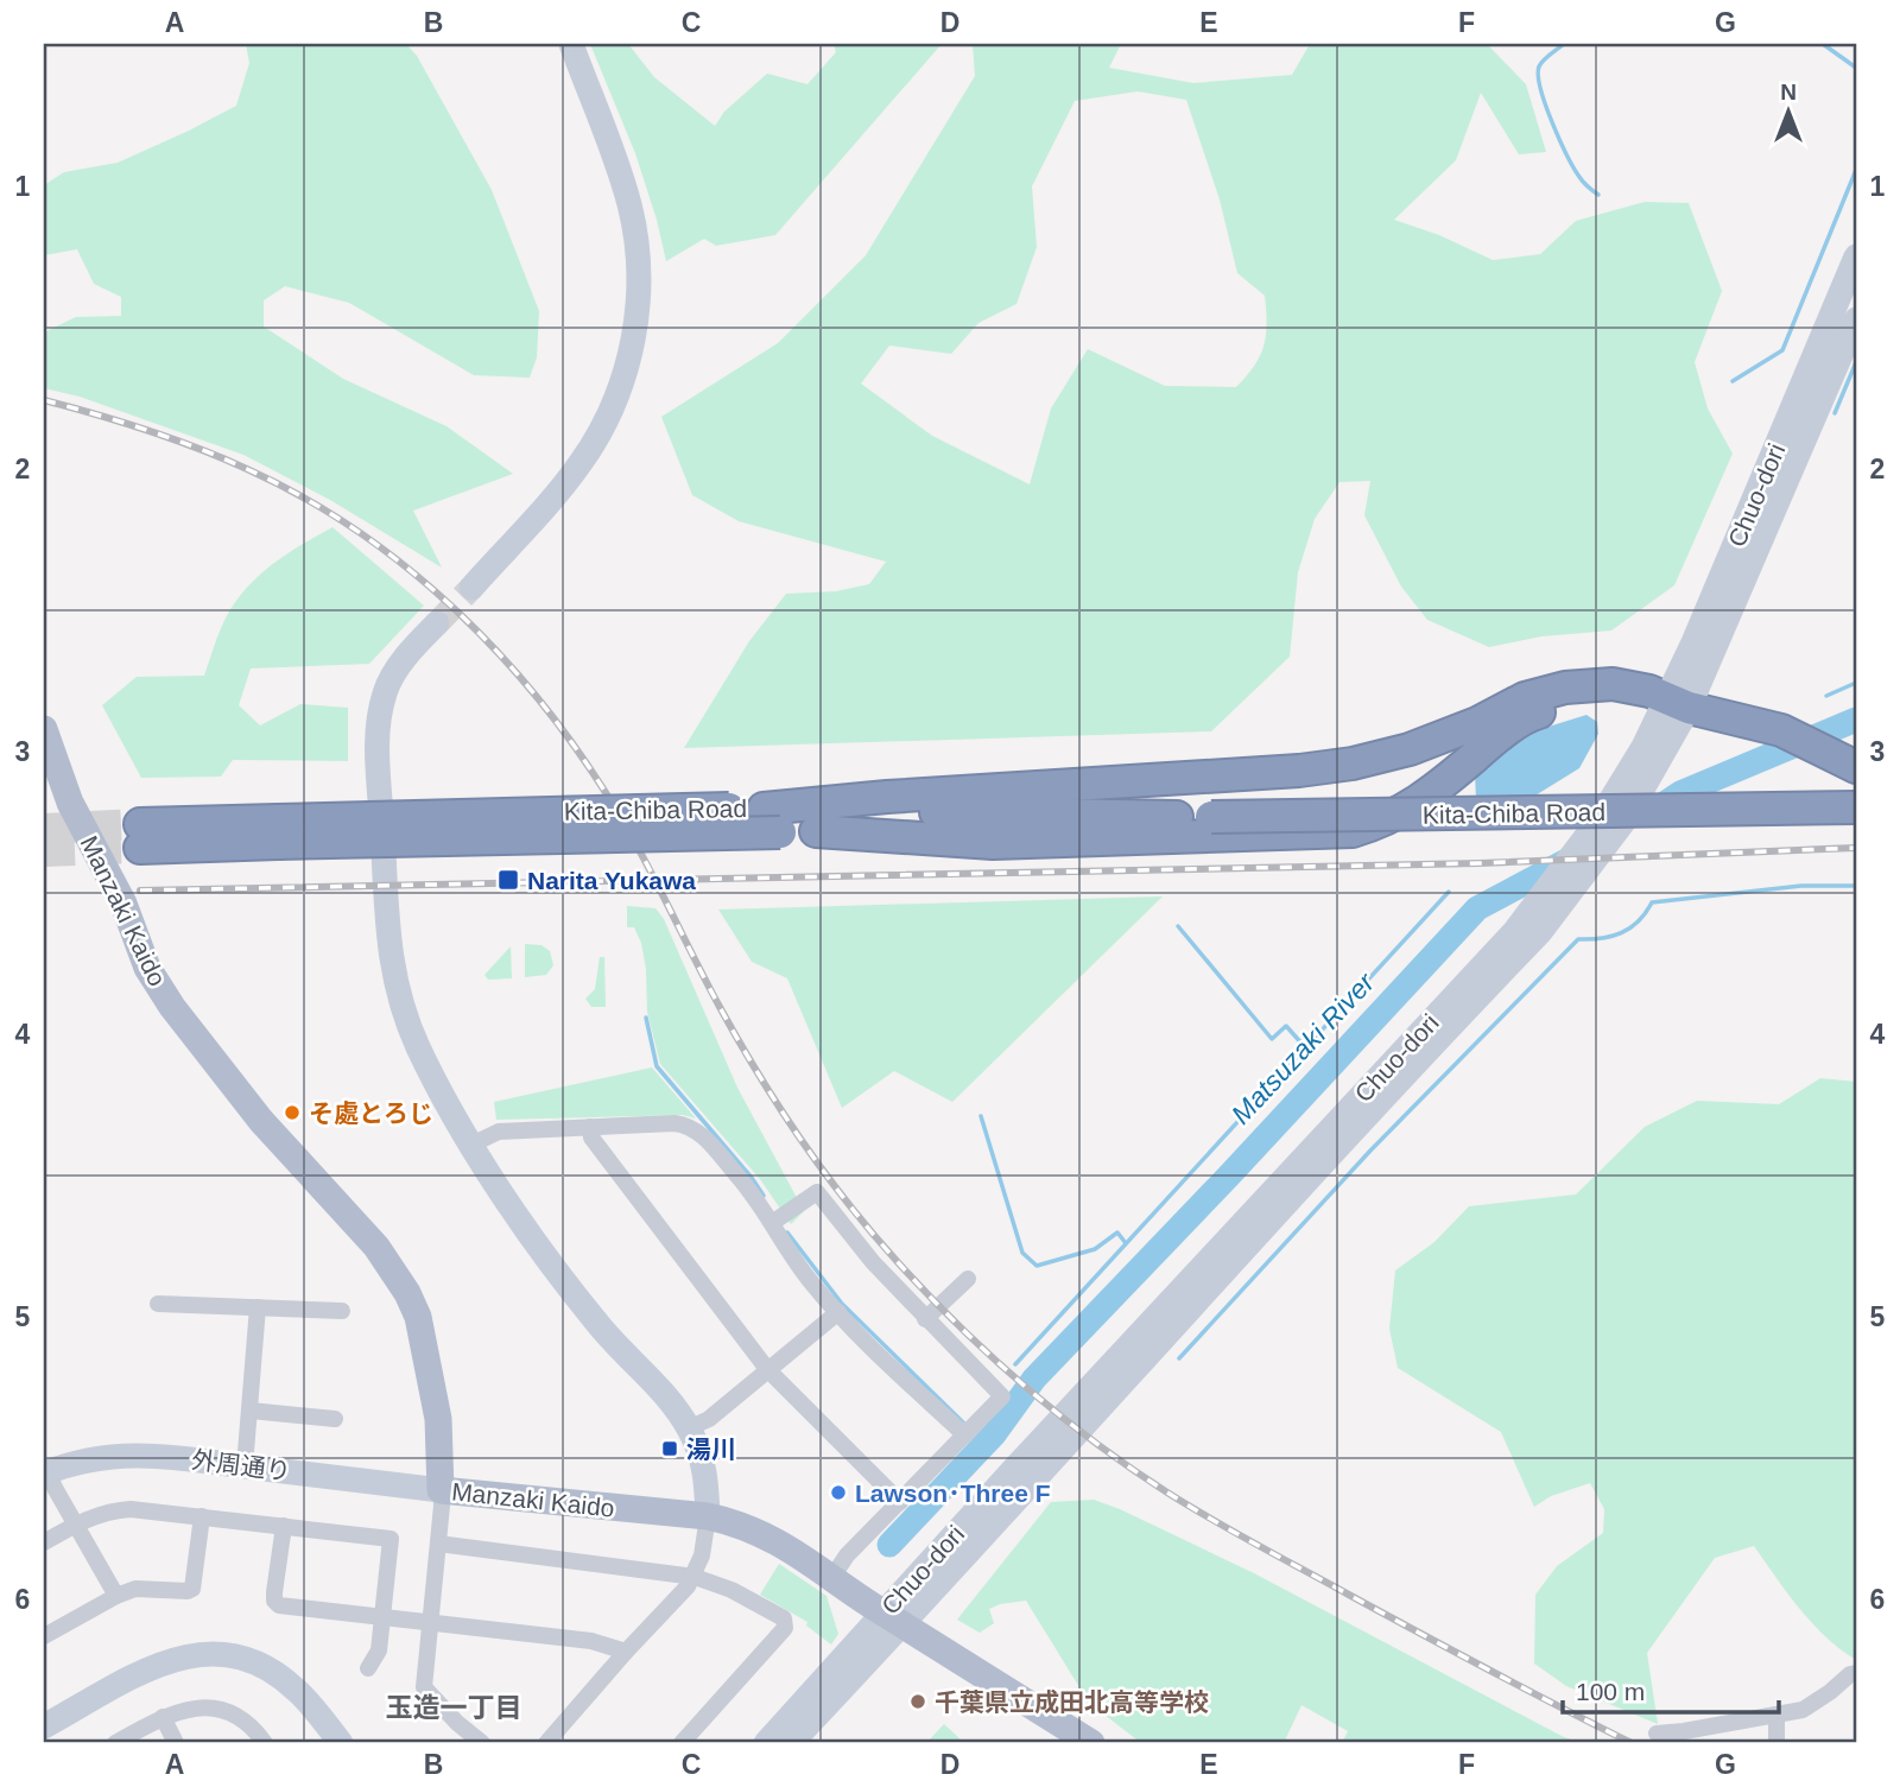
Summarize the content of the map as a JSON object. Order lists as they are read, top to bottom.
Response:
{
  "streets": {
    "highway": ["Kita-Chiba Road"],
    "main road": ["Manzaki Kaido"],
    "street": ["Chuo-dori", "外周通り"]
  },
  "crossings": [
    ["Chuo-dori", "Manzaki Kaido"],
    ["Manzaki Kaido", "外周通り"]
  ],
  "districts": ["玉造一丁目"],
  "water": ["Matsuzaki River"],
  "places": {
    "transit": ["Narita Yukawa", "湯川"],
    "other": ["そ處とろじ", "Lawson･Three F", "千葉県立成田北高等学校"]
  },
  "scale_bar": "100 m",
  "north": "top",
  "grid": {
    "columns": [
      "A",
      "B",
      "C",
      "D",
      "E",
      "F",
      "G"
    ],
    "rows": [
      "1",
      "2",
      "3",
      "4",
      "5",
      "6"
    ]
  }
}
